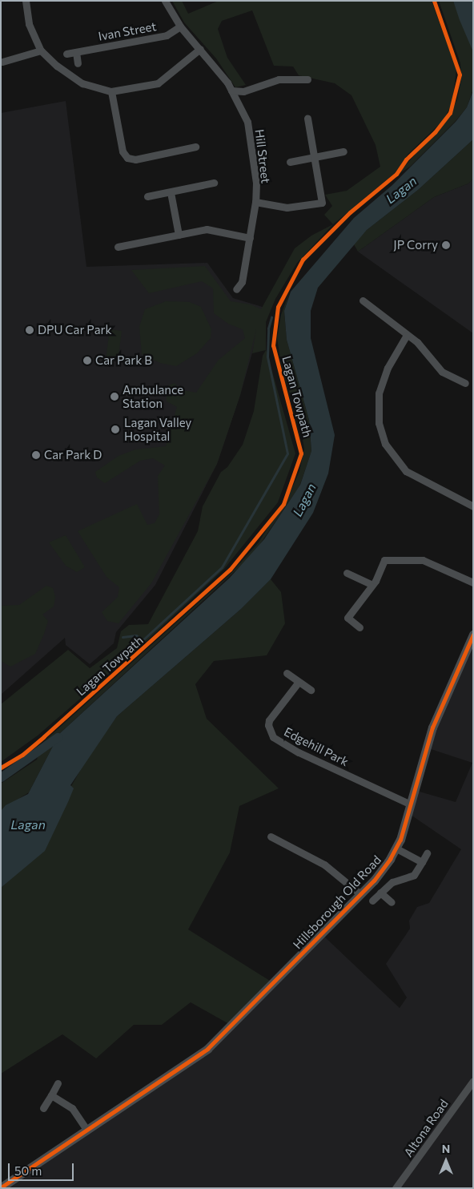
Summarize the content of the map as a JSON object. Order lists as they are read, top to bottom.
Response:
{
  "streets": {
    "street": [
      "Ivan Street",
      "Hill Street",
      "Edgehill Park",
      "Hillsborough Old Road",
      "Altona Road"
    ],
    "cycle path": ["Lagan Towpath"]
  },
  "crossings": [
    ["Ivan Street", "Hill Street"],
    ["Edgehill Park", "Hillsborough Old Road"]
  ],
  "water": ["Lagan"],
  "places": [
    "JP Corry",
    "DPU Car Park",
    "Car Park B",
    "Ambulance Station",
    "Lagan Valley Hospital",
    "Car Park D"
  ],
  "scale_bar": "50 m",
  "north": "top"
}
